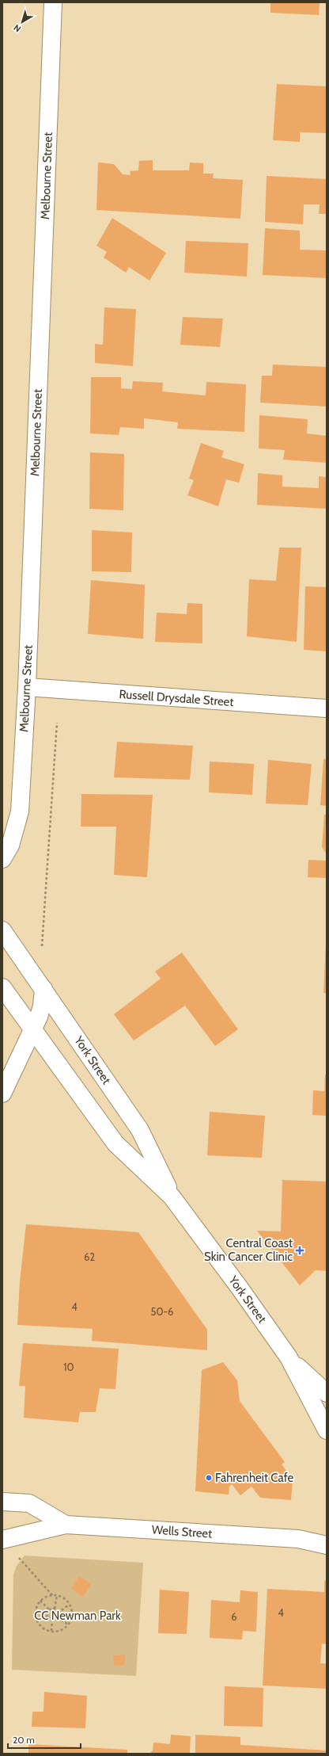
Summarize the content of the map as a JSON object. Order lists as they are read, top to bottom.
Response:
{
  "streets": {
    "main road": [
      "Melbourne Street",
      "Russell Drysdale Street",
      "York Street",
      "Wells Street"
    ]
  },
  "crossings": [
    ["Melbourne Street", "Russell Drysdale Street"]
  ],
  "parks": ["CC Newman Park"],
  "places": {
    "health": ["Central Coast Skin Cancer Clinic"],
    "other": ["Fahrenheit Cafe"]
  },
  "house_numbers": [
    "62",
    "4",
    "50-6",
    "10",
    "4",
    "6"
  ],
  "scale_bar": "20 m",
  "north": "bottom left"
}
